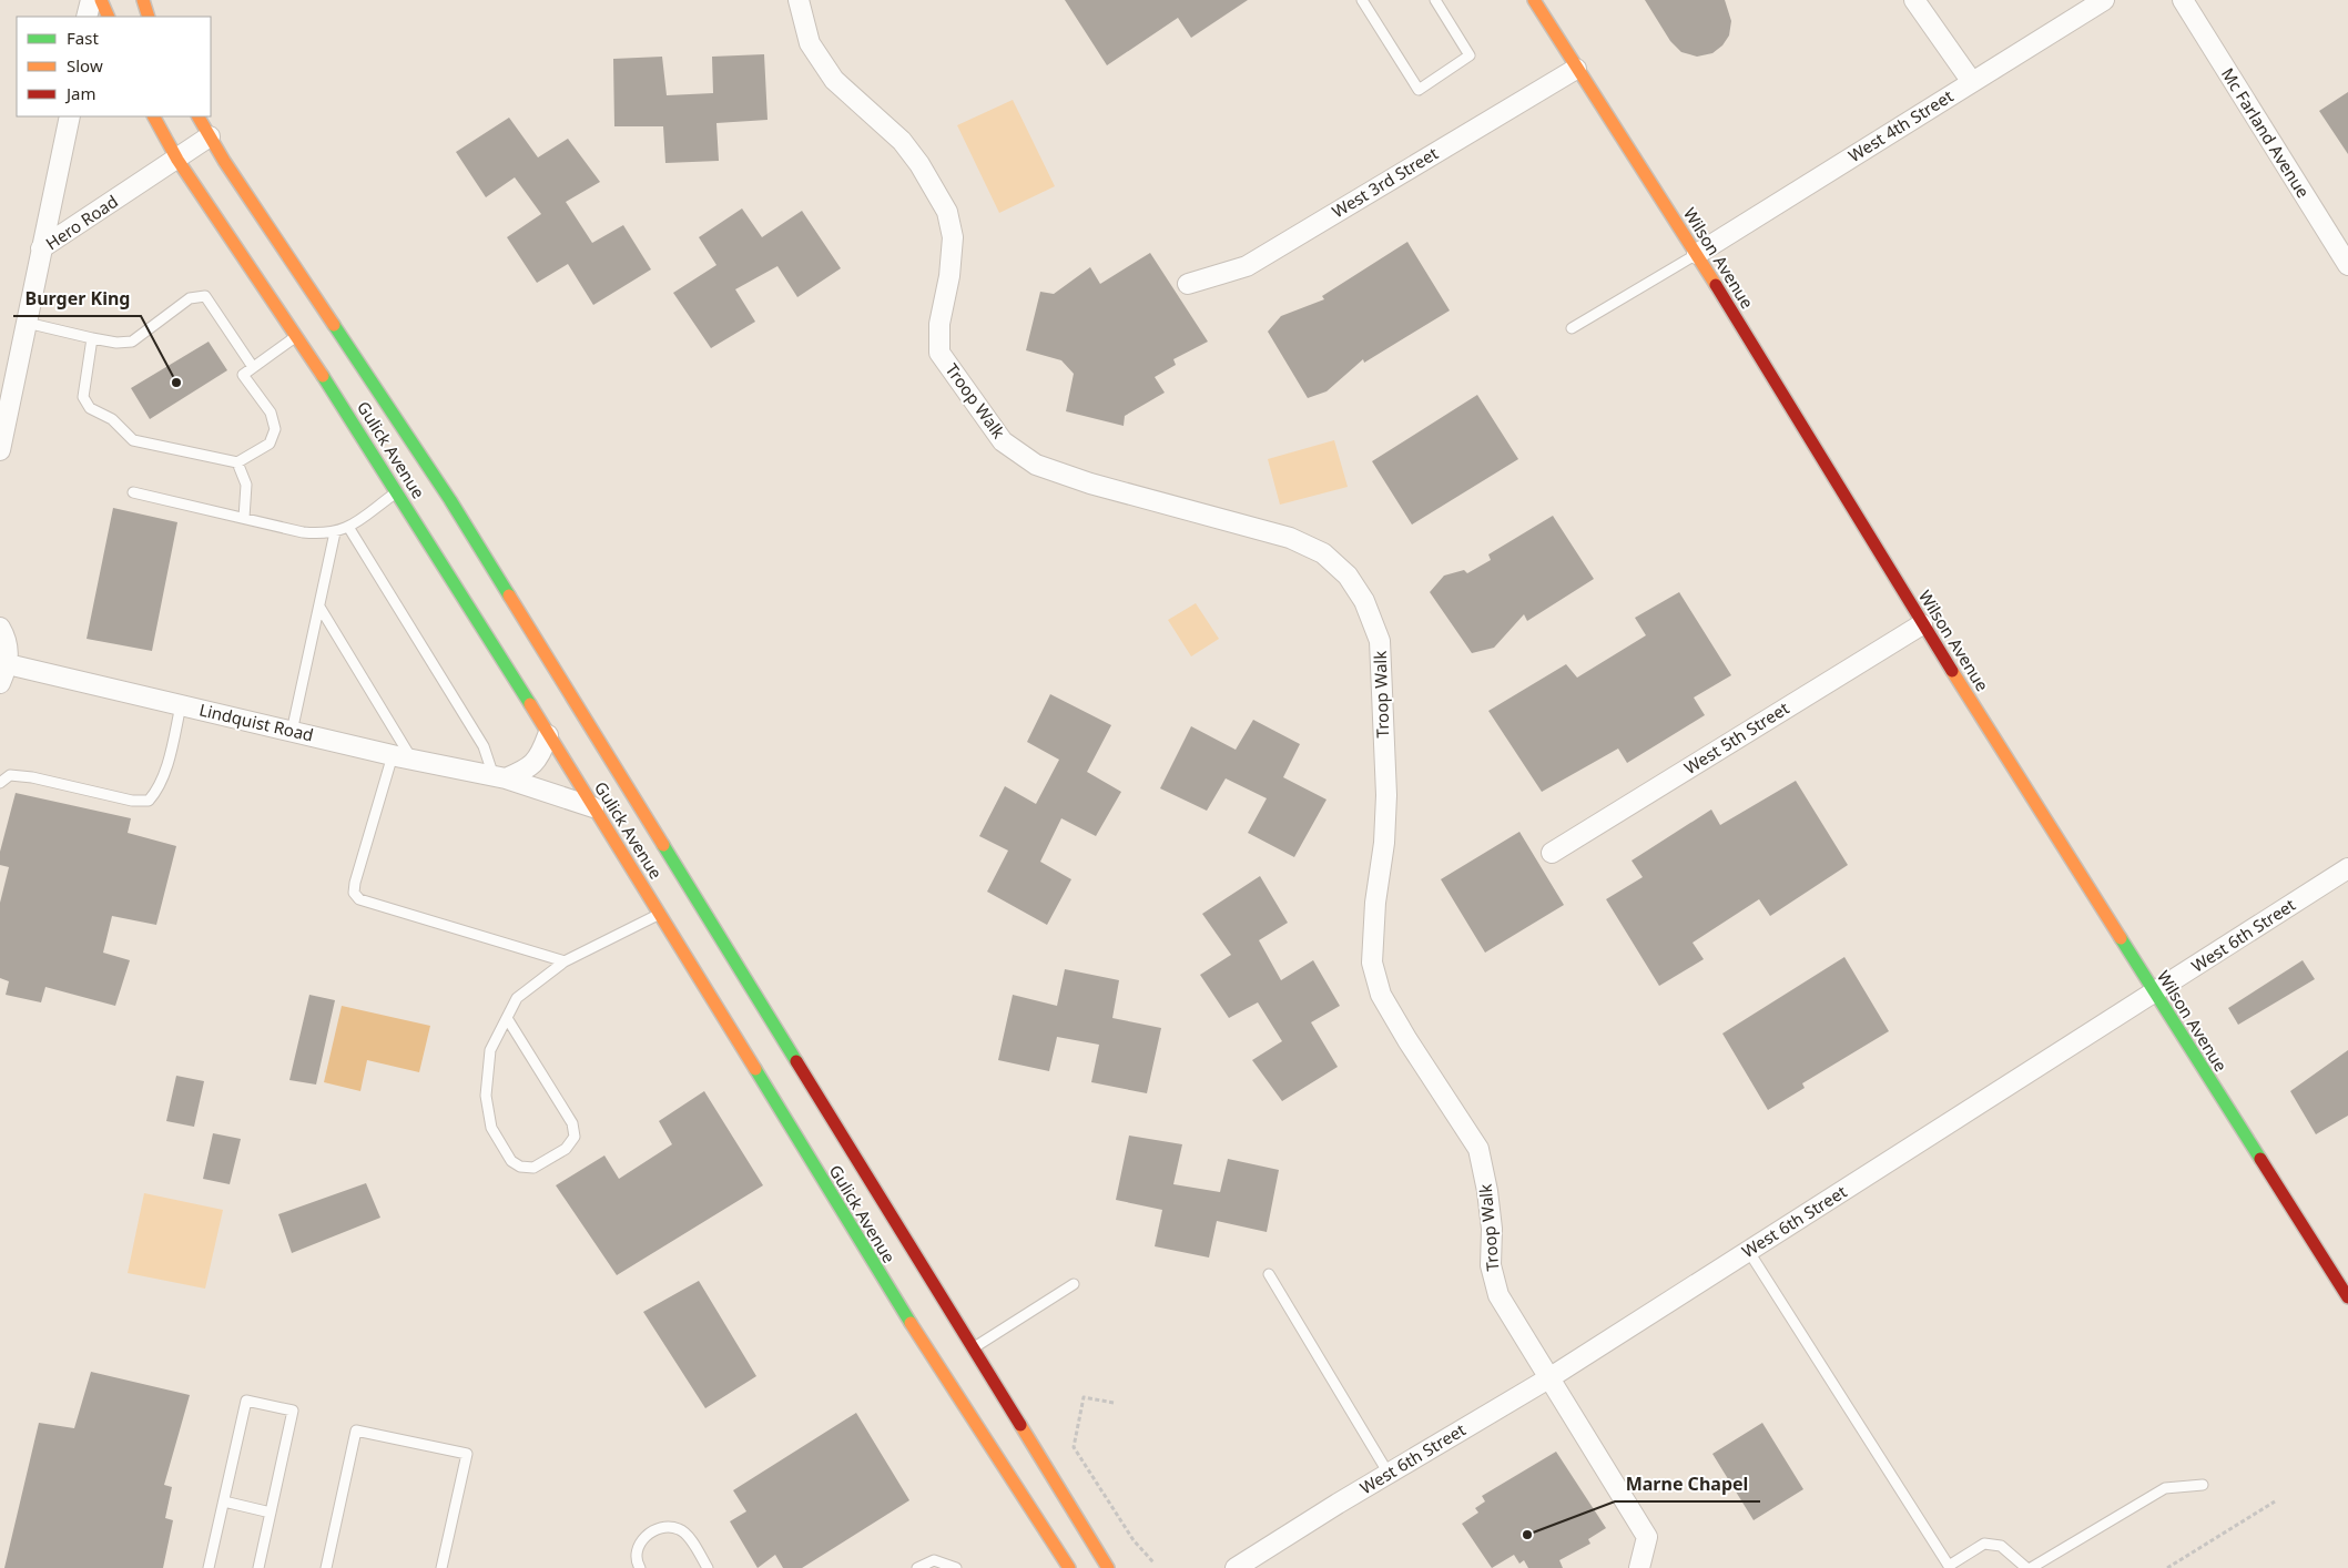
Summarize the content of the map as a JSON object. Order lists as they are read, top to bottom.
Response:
{
  "streets": {
    "main road": ["Wilson Avenue", "Gulick Avenue"],
    "street": [
      "West 4th Street",
      "Mc Farland Avenue",
      "West 3rd Street",
      "Hero Road",
      "Troop Walk",
      "Lindquist Road",
      "West 5th Street",
      "West 6th Street"
    ]
  },
  "crossings": [
    ["West 4th Street", "Wilson Avenue"],
    ["West 3rd Street", "Wilson Avenue"],
    ["Hero Road", "Gulick Avenue"],
    ["Wilson Avenue", "West 5th Street"],
    ["Wilson Avenue", "West 6th Street"],
    ["Troop Walk", "West 6th Street"],
    ["Gulick Avenue", "Lindquist Road"]
  ],
  "places": ["Burger King", "Marne Chapel"],
  "legend": ["Fast", "Slow", "Jam"]
}
